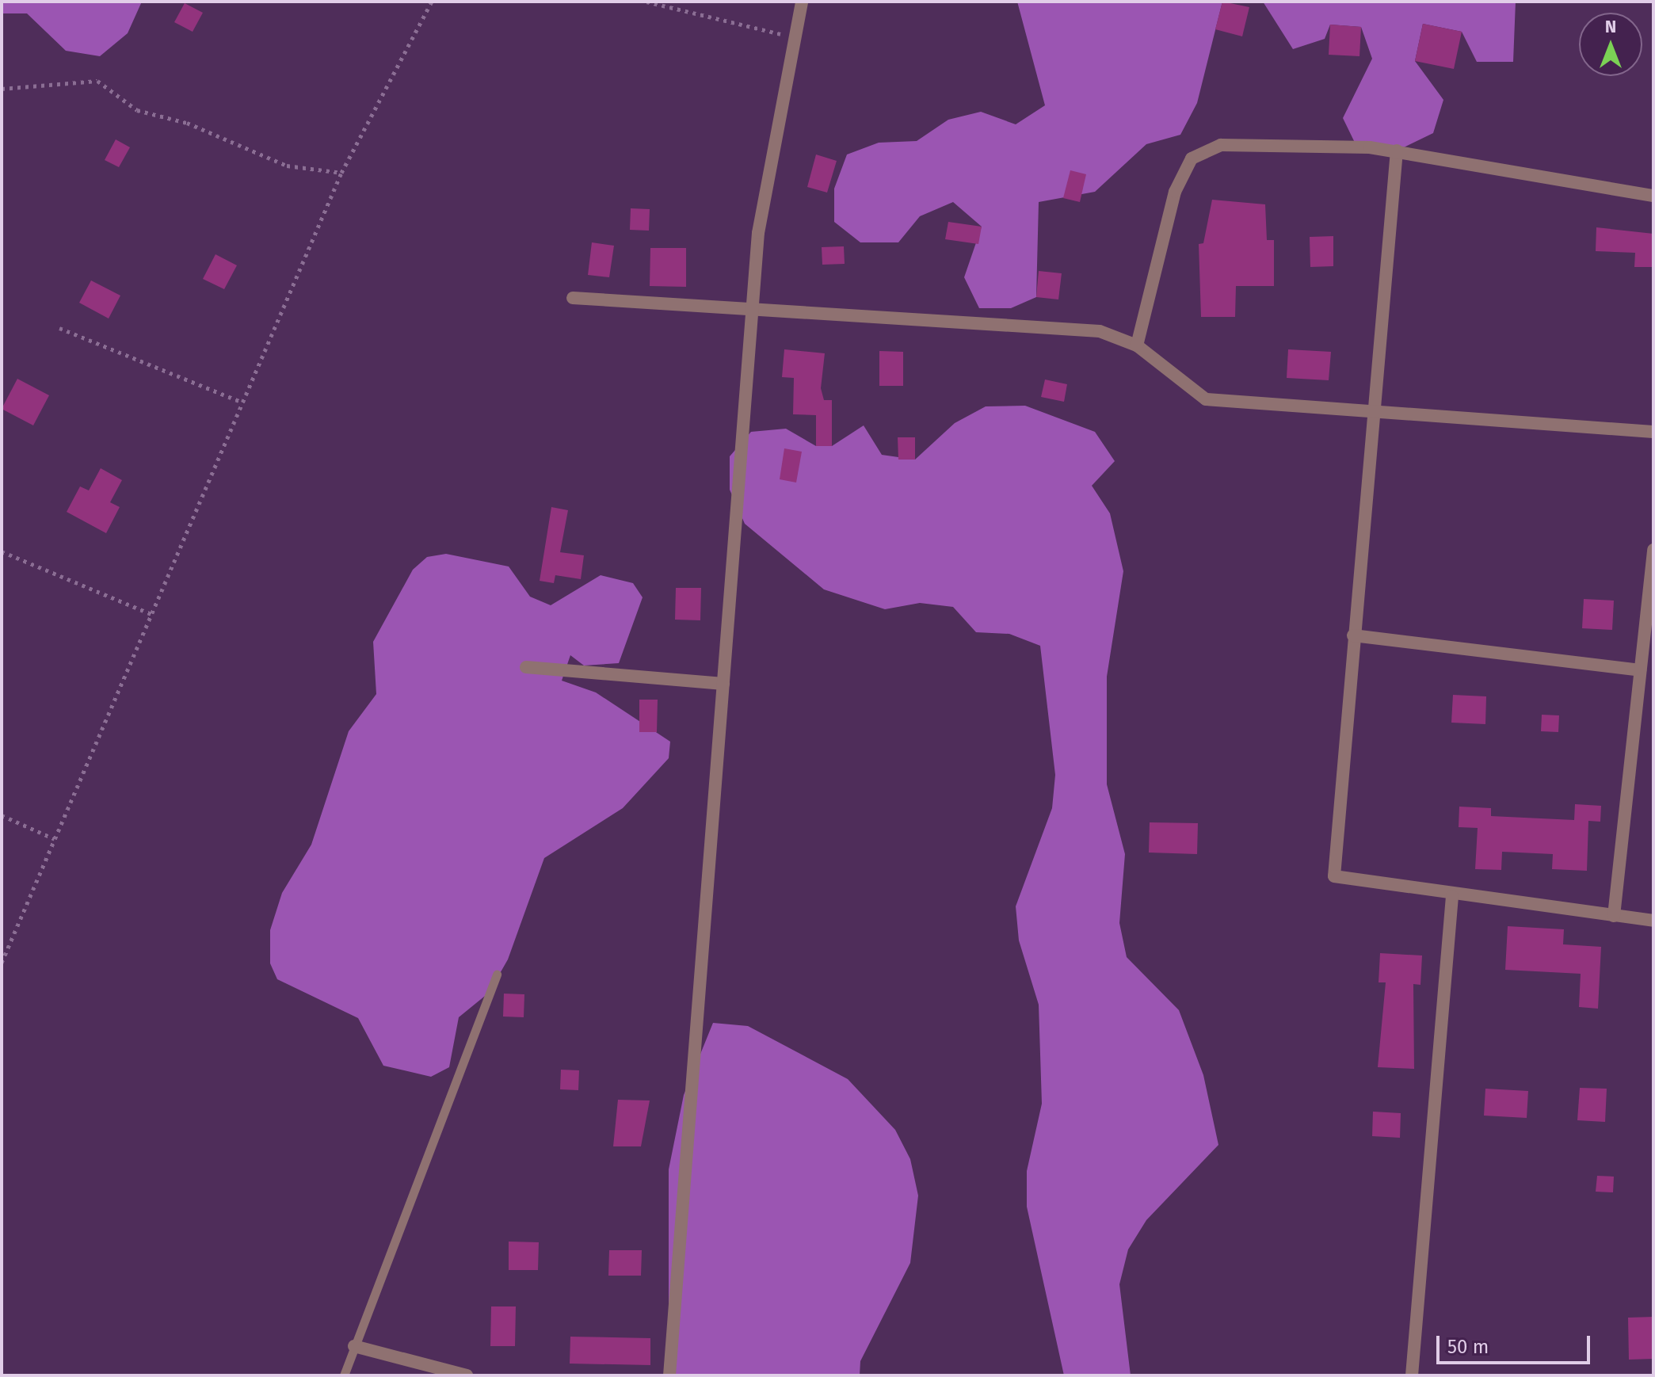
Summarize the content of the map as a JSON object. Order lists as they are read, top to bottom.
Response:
{
  "scale_bar": "50 m",
  "north": "top"
}
